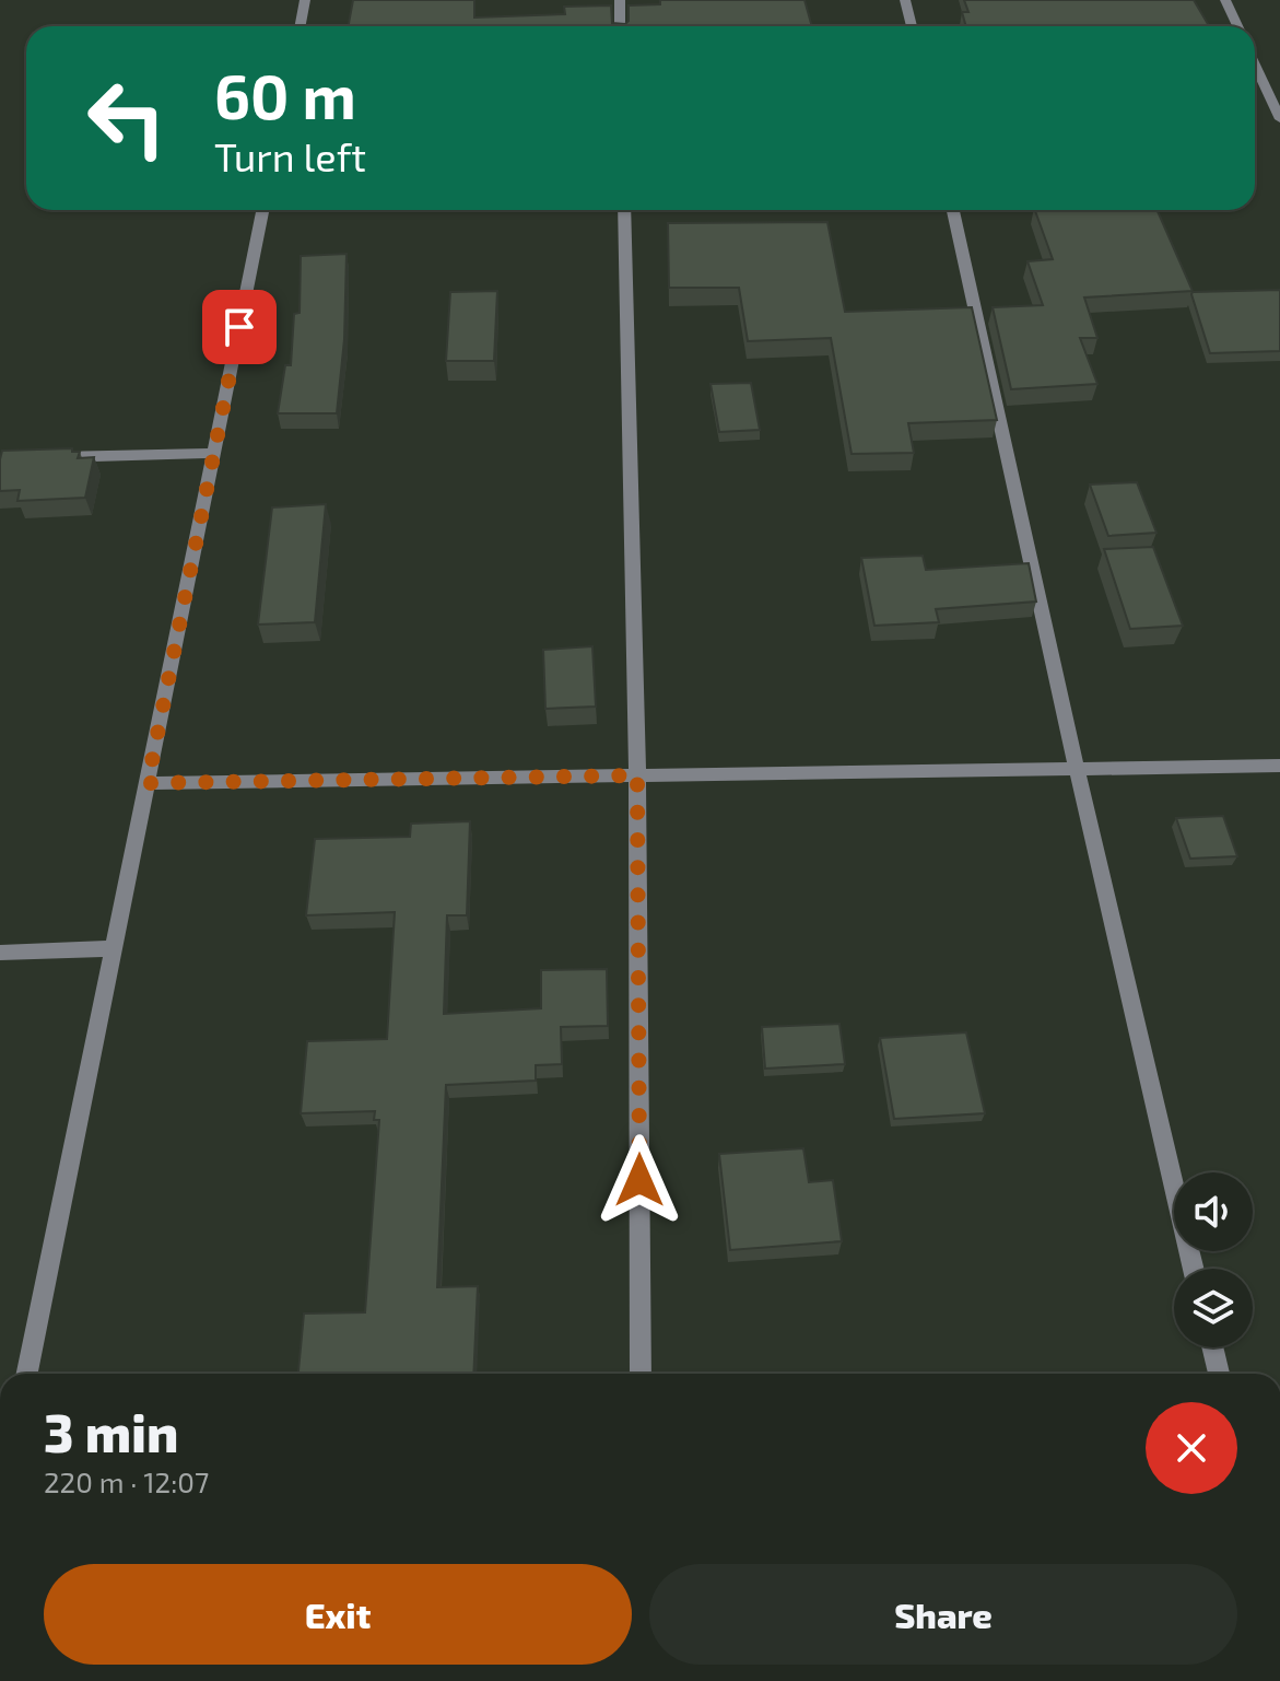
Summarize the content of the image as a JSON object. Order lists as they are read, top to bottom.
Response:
{
  "page": {
    "turn": ["60 m", "Turn left"],
    "heading": ["3 min", "220 m · 12:07"],
    "buttons": ["Exit", "Share"]
  }
}
